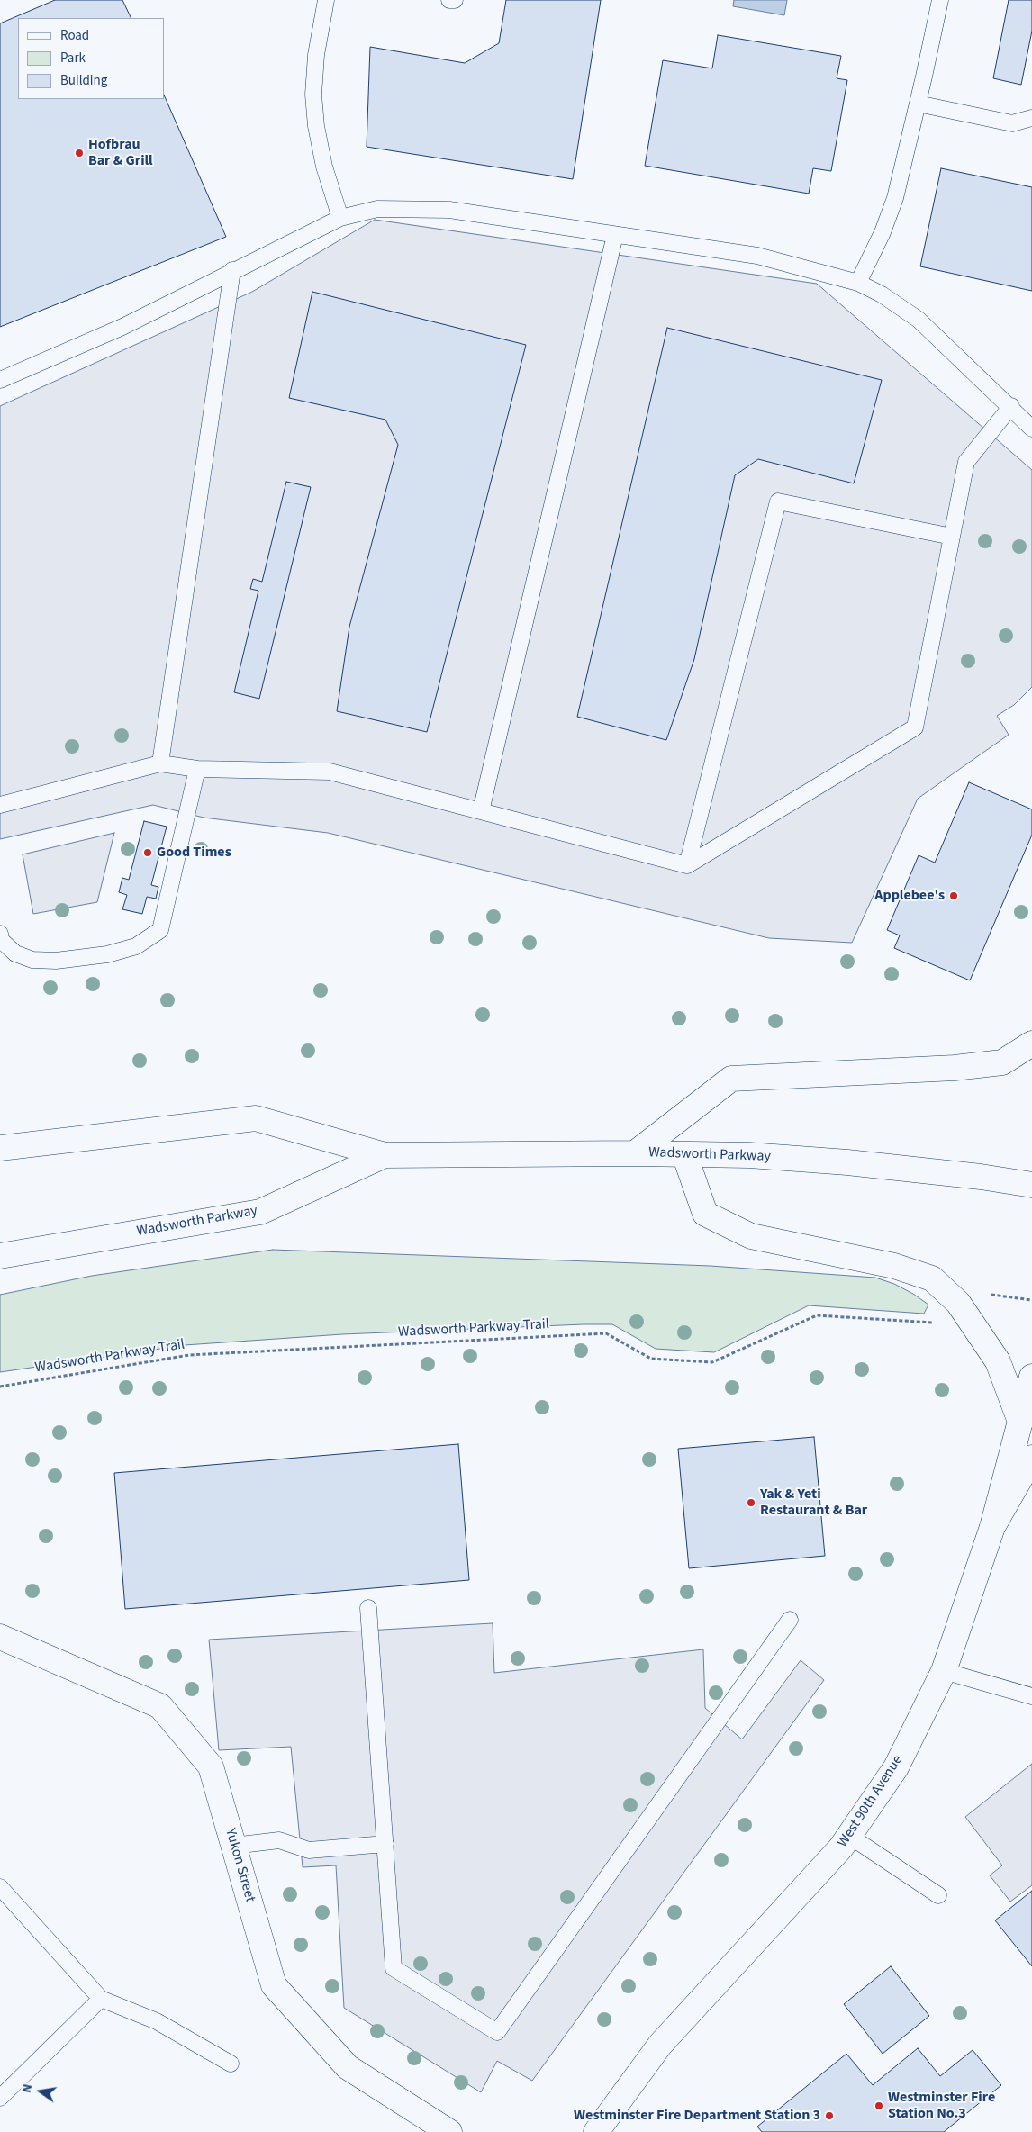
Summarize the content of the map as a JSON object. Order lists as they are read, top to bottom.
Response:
{
  "streets": {
    "main road": ["Wadsworth Parkway", "West 90th Avenue", "Yukon Street"],
    "path": ["Wadsworth Parkway Trail"]
  },
  "places": [
    "Hofbrau Bar & Grill",
    "Good Times",
    "Applebee's",
    "Yak & Yeti Restaurant & Bar",
    "Westminster Fire Station No.3",
    "Westminster Fire Department Station 3"
  ],
  "legend": ["Road", "Park", "Building"],
  "north": "left"
}
